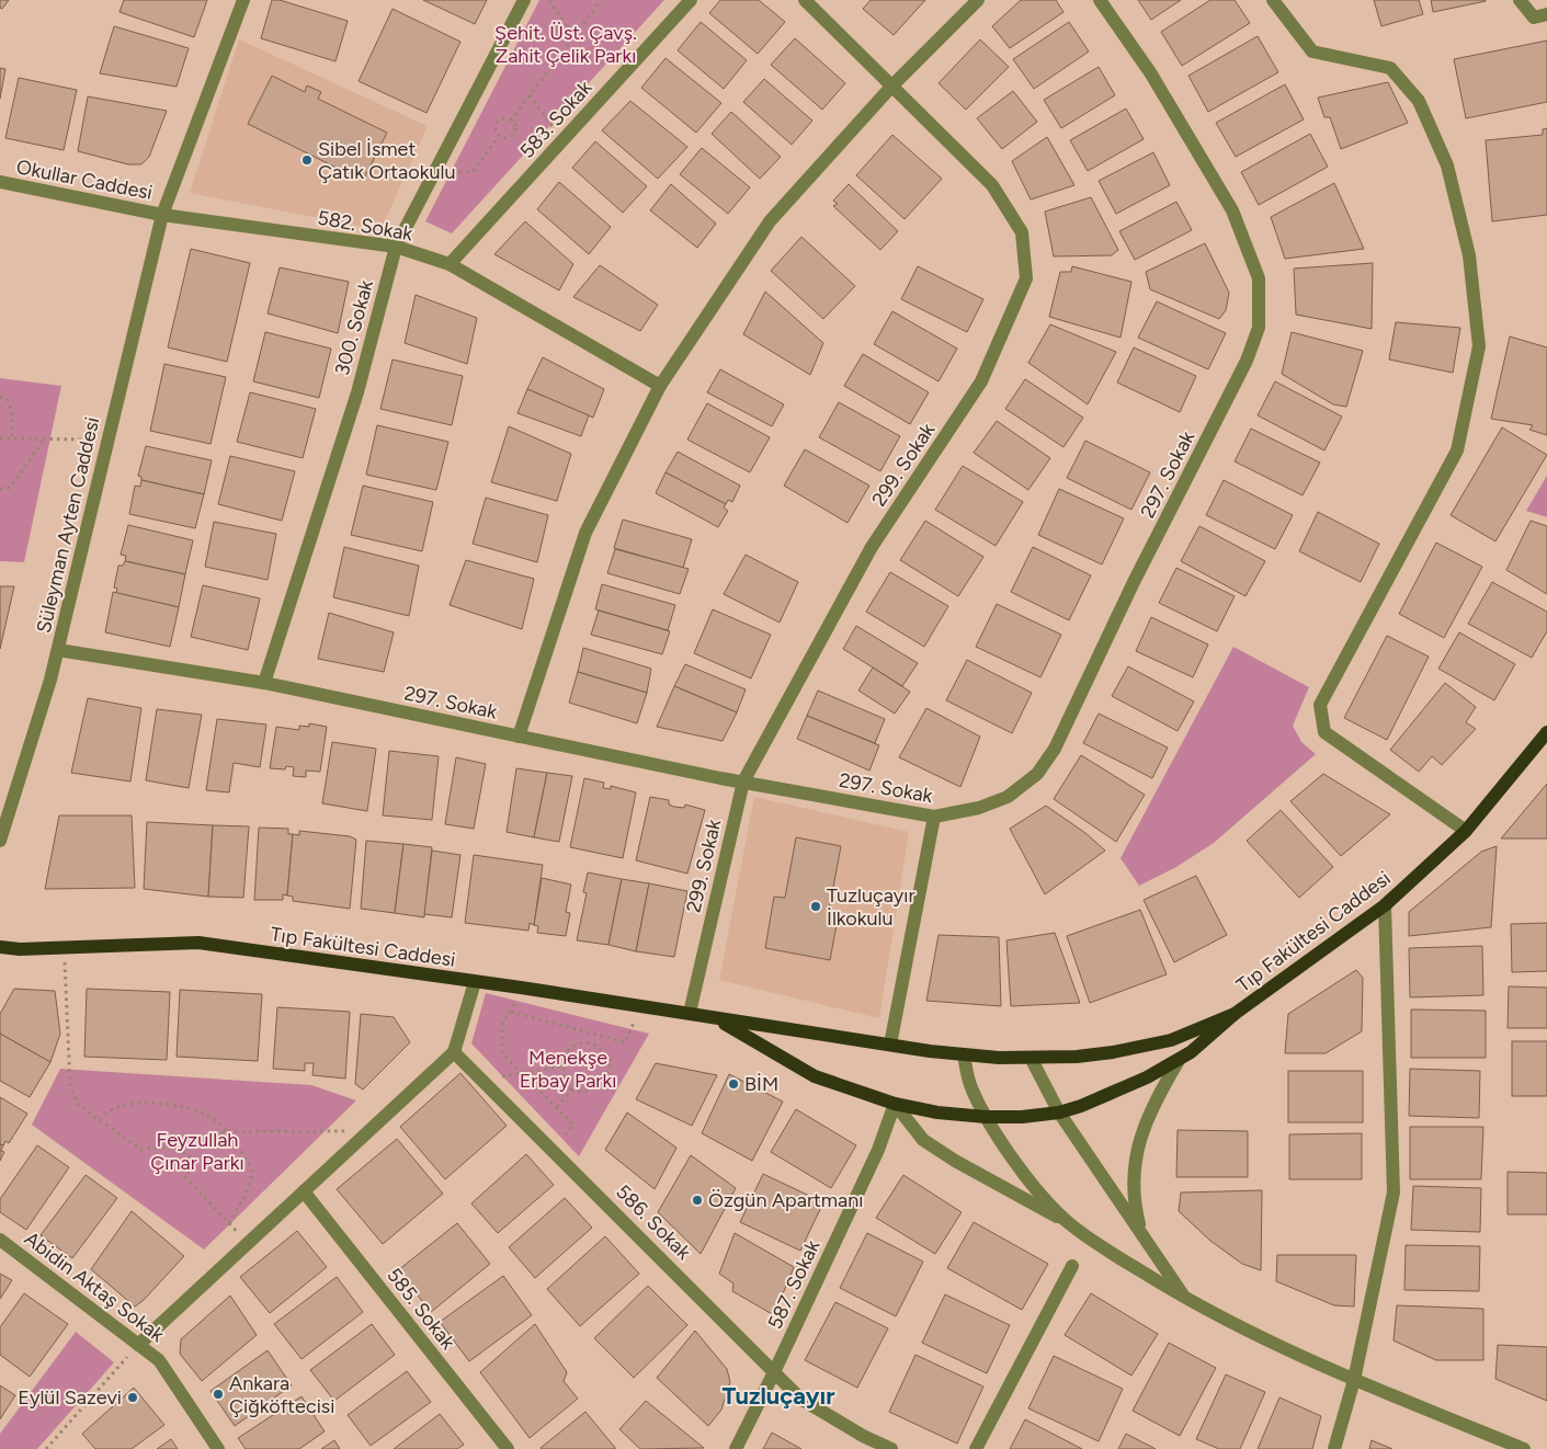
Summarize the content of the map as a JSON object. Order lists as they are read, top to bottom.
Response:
{
  "streets": {
    "main road": ["Tıp Fakültesi Caddesi"],
    "street": [
      "583. Sokak",
      "Okullar Caddesi",
      "582. Sokak",
      "300. Sokak",
      "299. Sokak",
      "297. Sokak",
      "Süleyman Ayten Caddesi",
      "586. Sokak",
      "587. Sokak",
      "Abidin Aktaş Sokak",
      "585. Sokak"
    ]
  },
  "crossings": [
    ["583. Sokak", "582. Sokak"],
    ["Okullar Caddesi", "582. Sokak"],
    ["Okullar Caddesi", "Süleyman Ayten Caddesi"],
    ["582. Sokak", "300. Sokak"],
    ["582. Sokak", "Süleyman Ayten Caddesi"],
    ["300. Sokak", "297. Sokak"],
    ["299. Sokak", "297. Sokak"],
    ["299. Sokak", "Tıp Fakültesi Caddesi"],
    ["297. Sokak", "Süleyman Ayten Caddesi"],
    ["586. Sokak", "587. Sokak"]
  ],
  "districts": ["Tuzluçayır"],
  "parks": ["Şehit. Üst. Çavş. Zahit Çelik Parkı", "Menekşe Erbay Parkı", "Feyzullah Çınar Parkı"],
  "places": [
    "Sibel İsmet Çatık Ortaokulu",
    "Tuzluçayır İlkokulu",
    "BİM",
    "Özgün Apartmanı",
    "Ankara Çiğköftecisi",
    "Eylül Sazevi"
  ]
}
